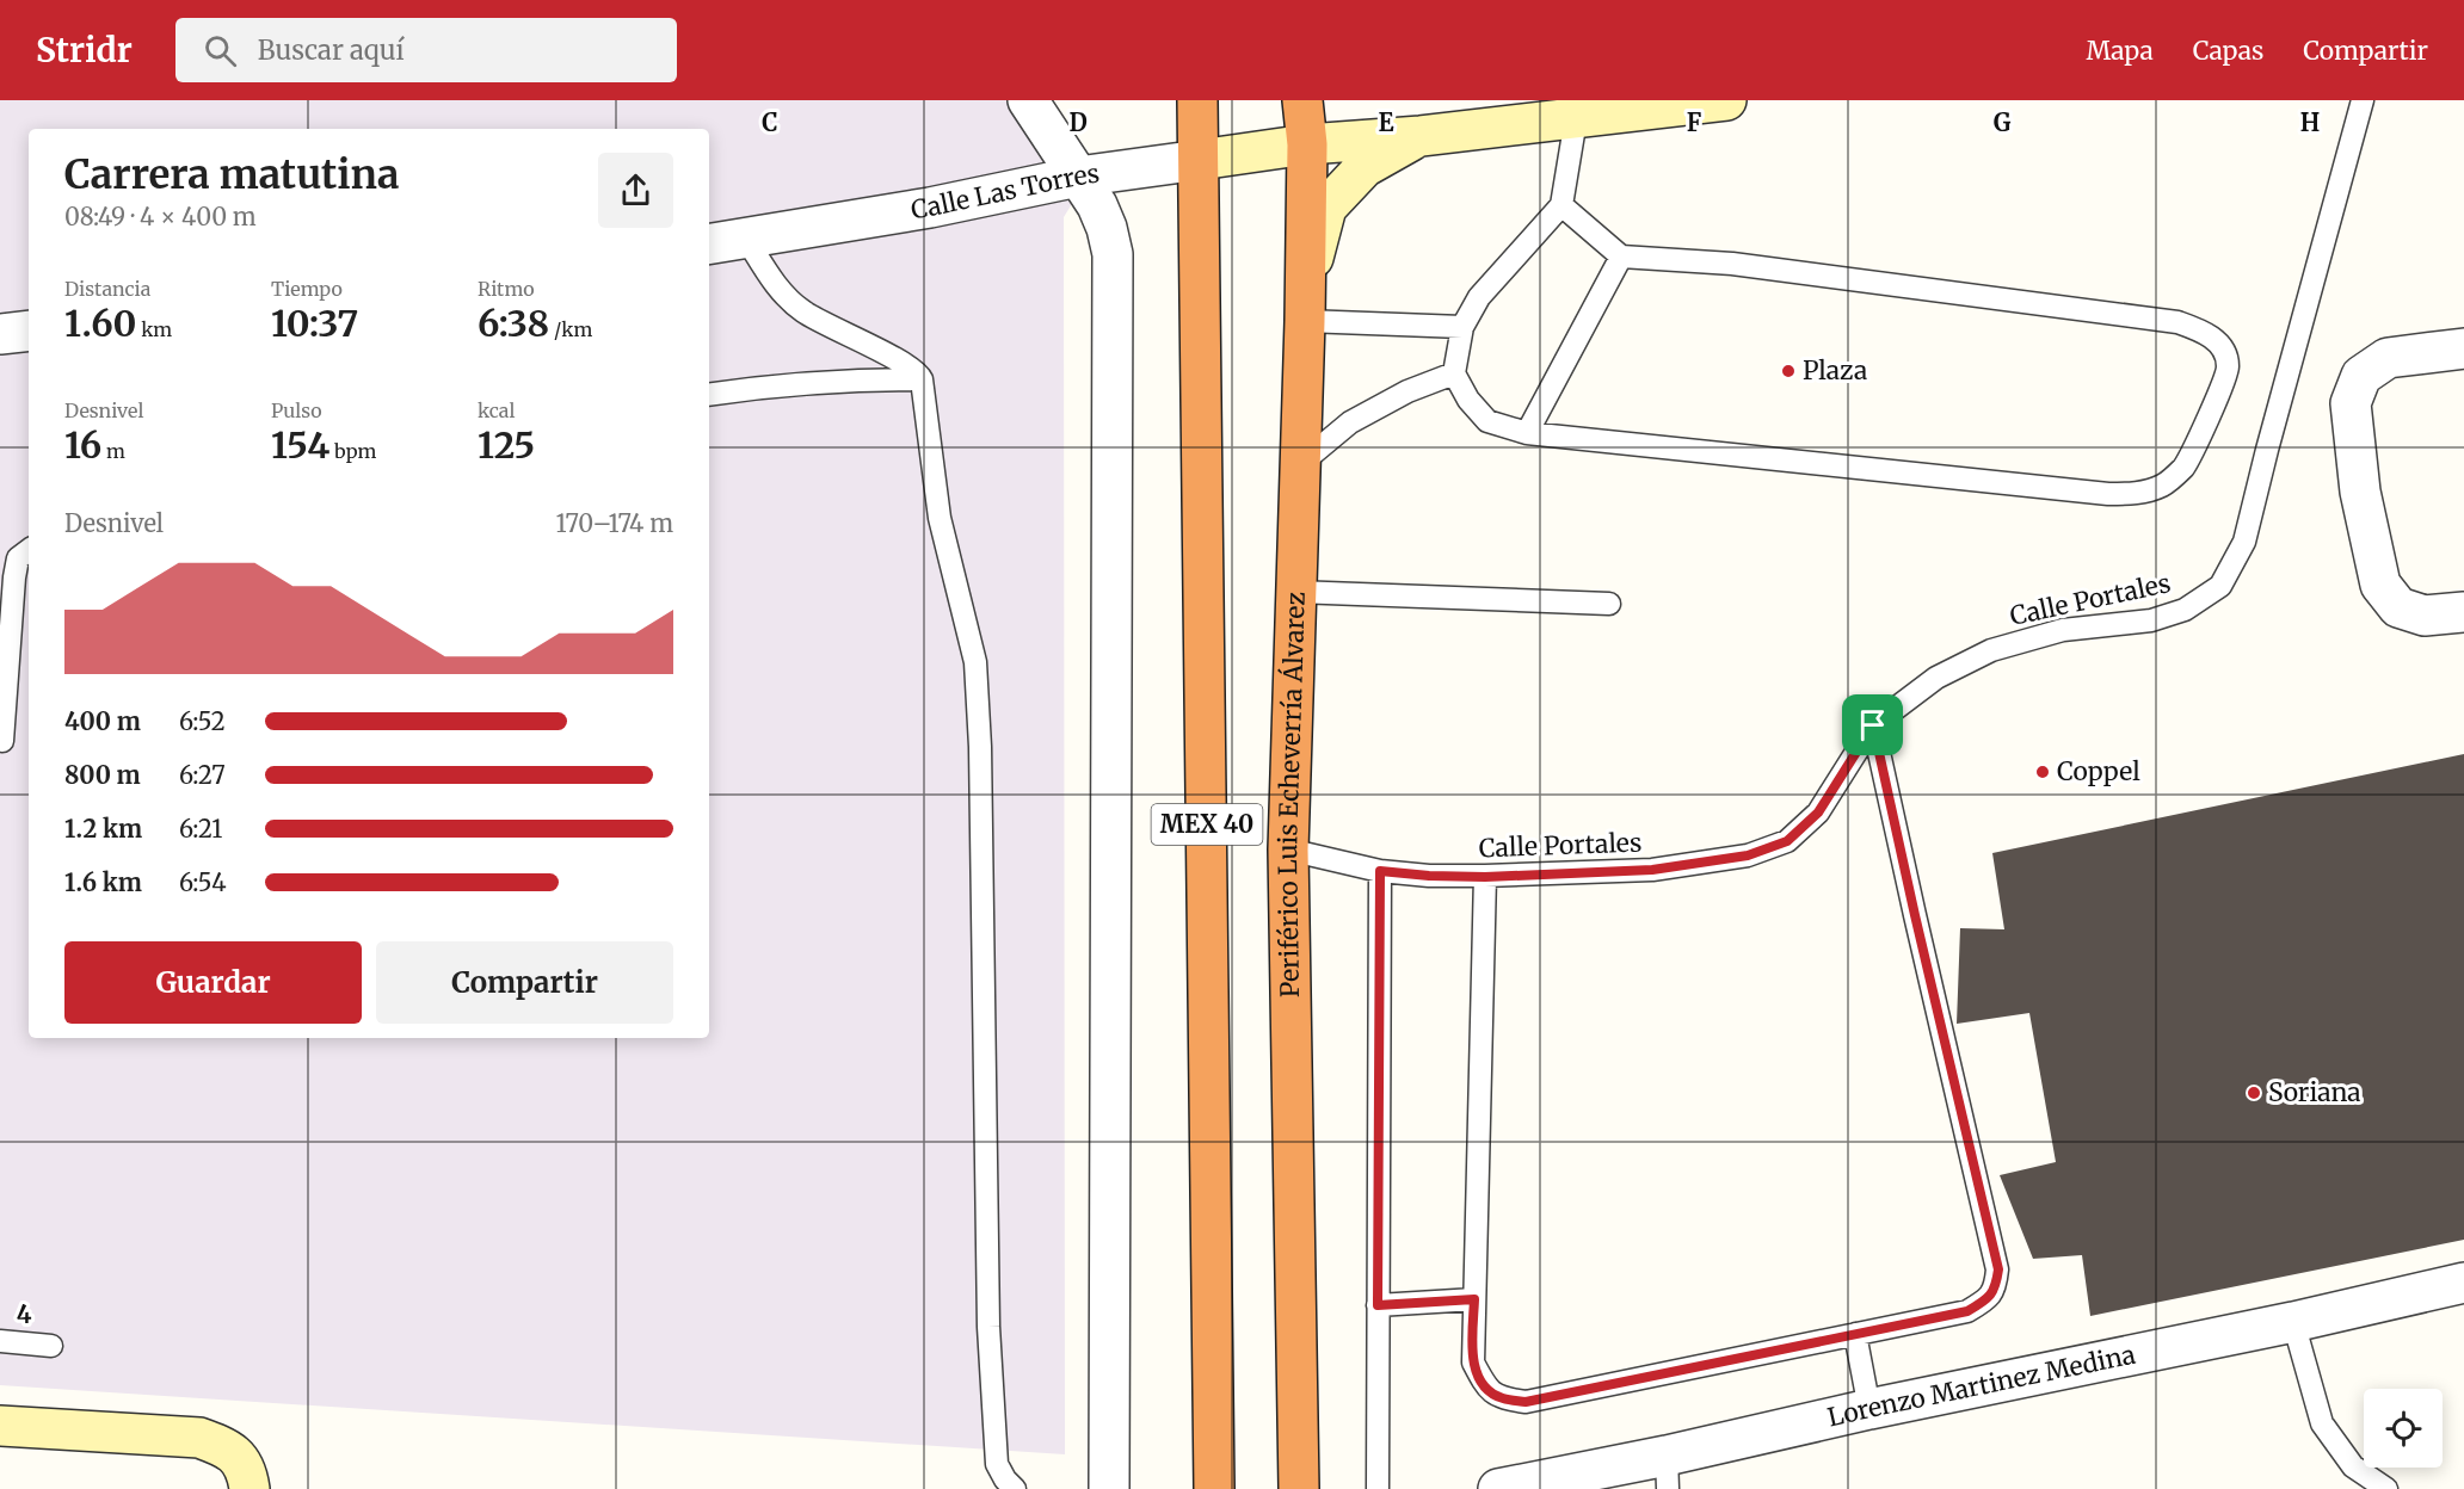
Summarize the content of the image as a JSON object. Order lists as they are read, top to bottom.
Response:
{
  "streets": {
    "highway": ["Periférico Luis Echeverría Álvarez", "MEX 40"],
    "main road": ["Calle Las Torres"],
    "street": ["Lorenzo Martinez Medina"],
    "lane": ["Calle Portales"]
  },
  "crossings": [
    ["Calle Las Torres", "Periférico Luis Echeverría Álvarez"],
    ["Calle Las Torres", "MEX 40"],
    ["Calle Portales", "Periférico Luis Echeverría Álvarez"]
  ],
  "places": ["Plaza", "Coppel", "Soriana"],
  "page": {
    "header": "Stridr",
    "search": "Buscar aquí",
    "nav": ["Mapa", "Capas", "Compartir"],
    "heading": ["Carrera matutina", "08:49 · 4 × 400 m"],
    "stats": [
      ["Distancia", "1.60 km"],
      ["Tiempo", "10:37"],
      ["Ritmo", "6:38 /km"],
      ["Desnivel", "16 m"],
      ["Pulso", "154 bpm"],
      ["kcal", "125"]
    ],
    "chart": ["Desnivel", "170–174 m"],
    "list": [
      {
        "name": "400 m",
        "note": "6:52"
      },
      {
        "name": "800 m",
        "note": "6:27"
      },
      {
        "name": "1.2 km",
        "note": "6:21"
      },
      {
        "name": "1.6 km",
        "note": "6:54"
      }
    ],
    "buttons": ["Guardar", "Compartir"]
  },
  "grid": {
    "columns": [
      "C",
      "D",
      "E",
      "F",
      "G",
      "H"
    ],
    "rows": ["4"]
  }
}
